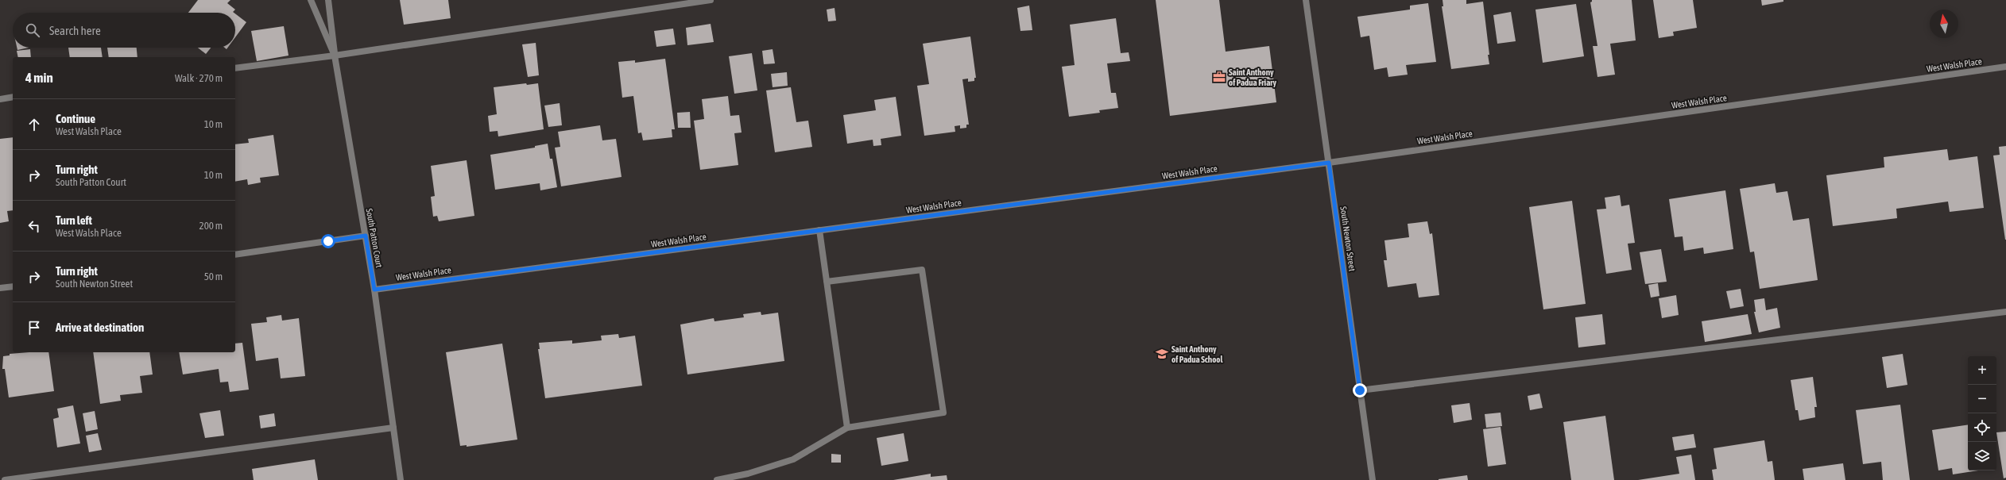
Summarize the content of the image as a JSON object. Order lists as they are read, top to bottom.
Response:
{
  "streets": {
    "street": ["West Walsh Place", "South Patton Court", "South Newton Street"]
  },
  "crossings": [
    ["West Walsh Place", "South Patton Court"],
    ["West Walsh Place", "South Newton Street"]
  ],
  "places": {
    "office": ["Saint Anthony of Padua Friary"],
    "school or university": ["Saint Anthony of Padua School"]
  },
  "north": "top",
  "page": {
    "search": "Search here",
    "heading": ["4 min", "Walk · 270 m"],
    "list": [
      ["Continue", "West Walsh Place", "10 m"],
      ["Turn right", "South Patton Court", "10 m"],
      ["Turn left", "West Walsh Place", "200 m"],
      ["Turn right", "South Newton Street", "50 m"],
      "Arrive at destination"
    ],
    "map_buttons": ["+", "−"]
  }
}
